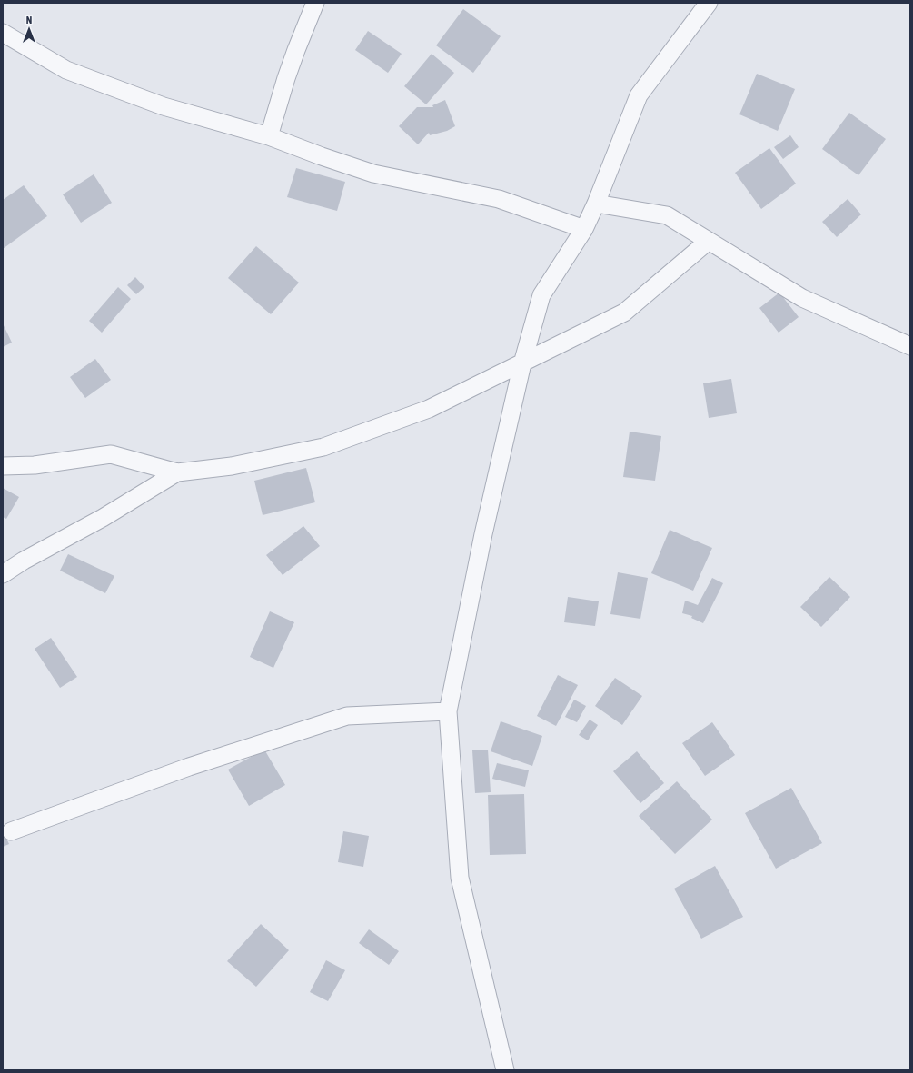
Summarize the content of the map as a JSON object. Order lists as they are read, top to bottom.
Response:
{
  "north": "top"
}
